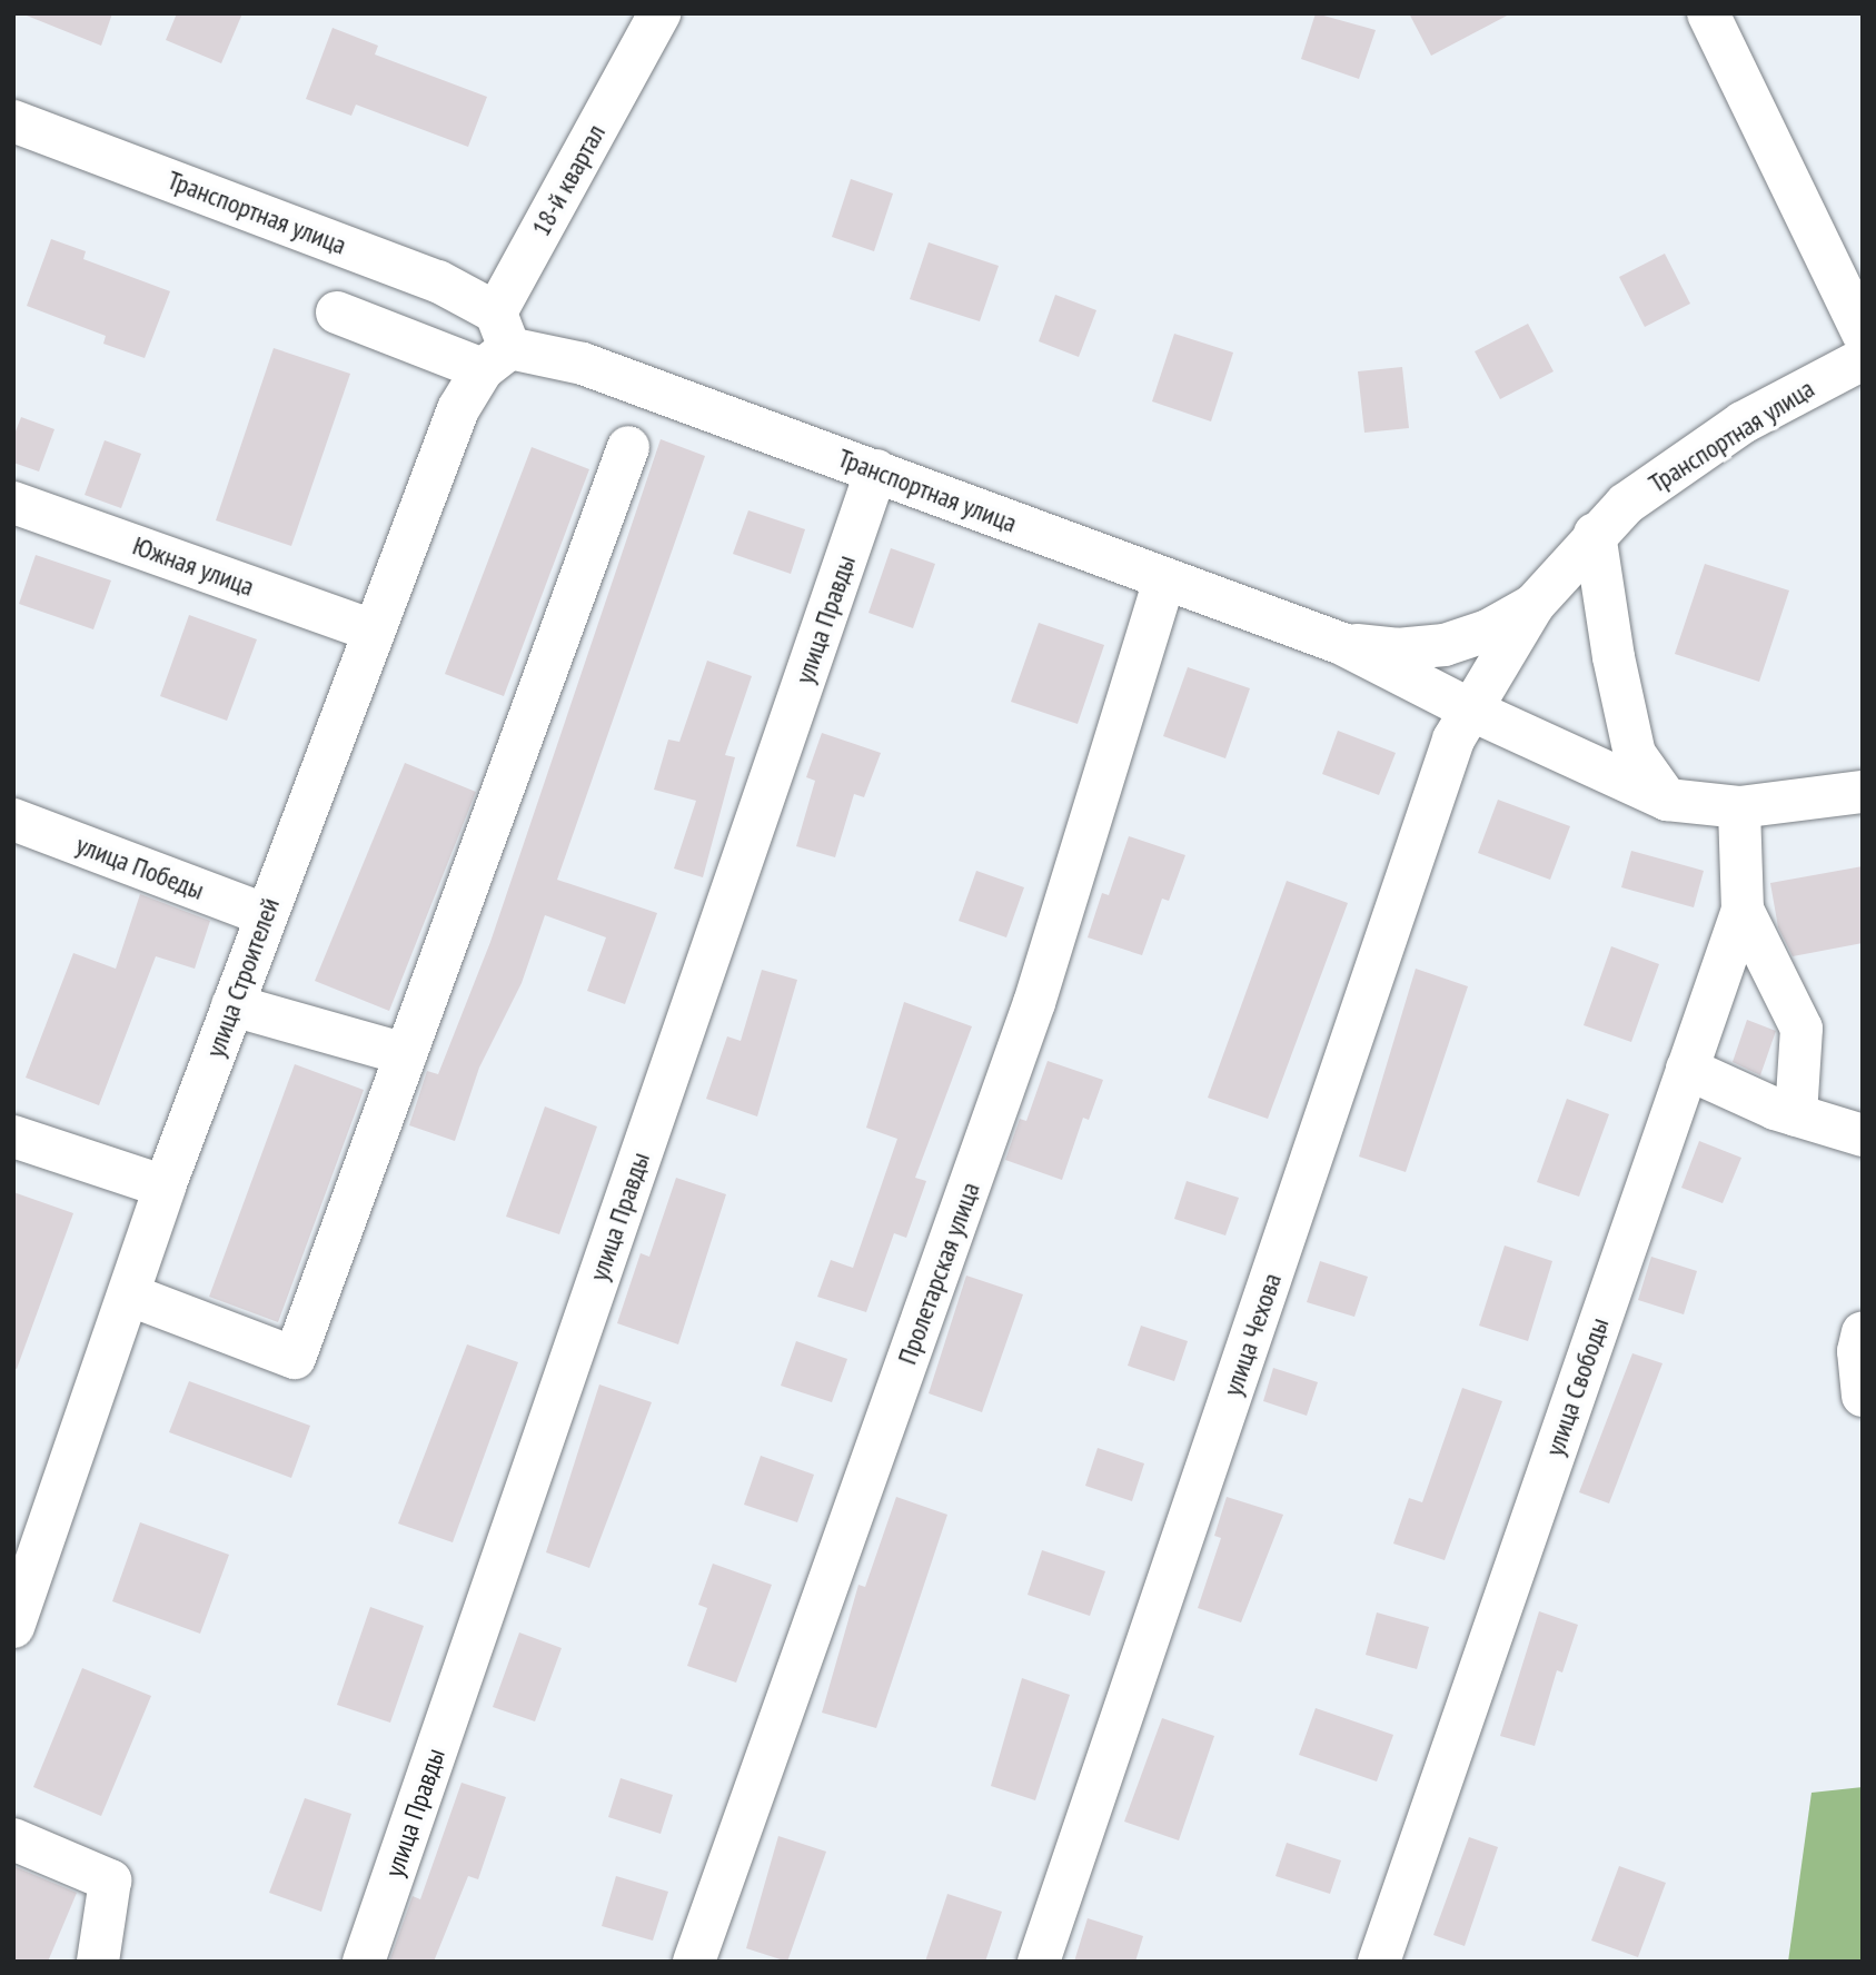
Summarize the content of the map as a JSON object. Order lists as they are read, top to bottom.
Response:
{
  "streets": {
    "street": [
      "18-й квартал",
      "Транспортная улица",
      "Южная улица",
      "улица Правды",
      "улица Победы",
      "улица Строителей",
      "Пролетарская улица",
      "улица Чехова",
      "улица Свободы"
    ]
  },
  "crossings": [
    ["18-й квартал", "Транспортная улица"],
    ["18-й квартал", "улица Строителей"],
    ["Транспортная улица", "улица Правды"],
    ["Транспортная улица", "улица Строителей"],
    ["Транспортная улица", "Пролетарская улица"],
    ["Транспортная улица", "улица Чехова"],
    ["Южная улица", "улица Строителей"],
    ["улица Победы", "улица Строителей"]
  ]
}
